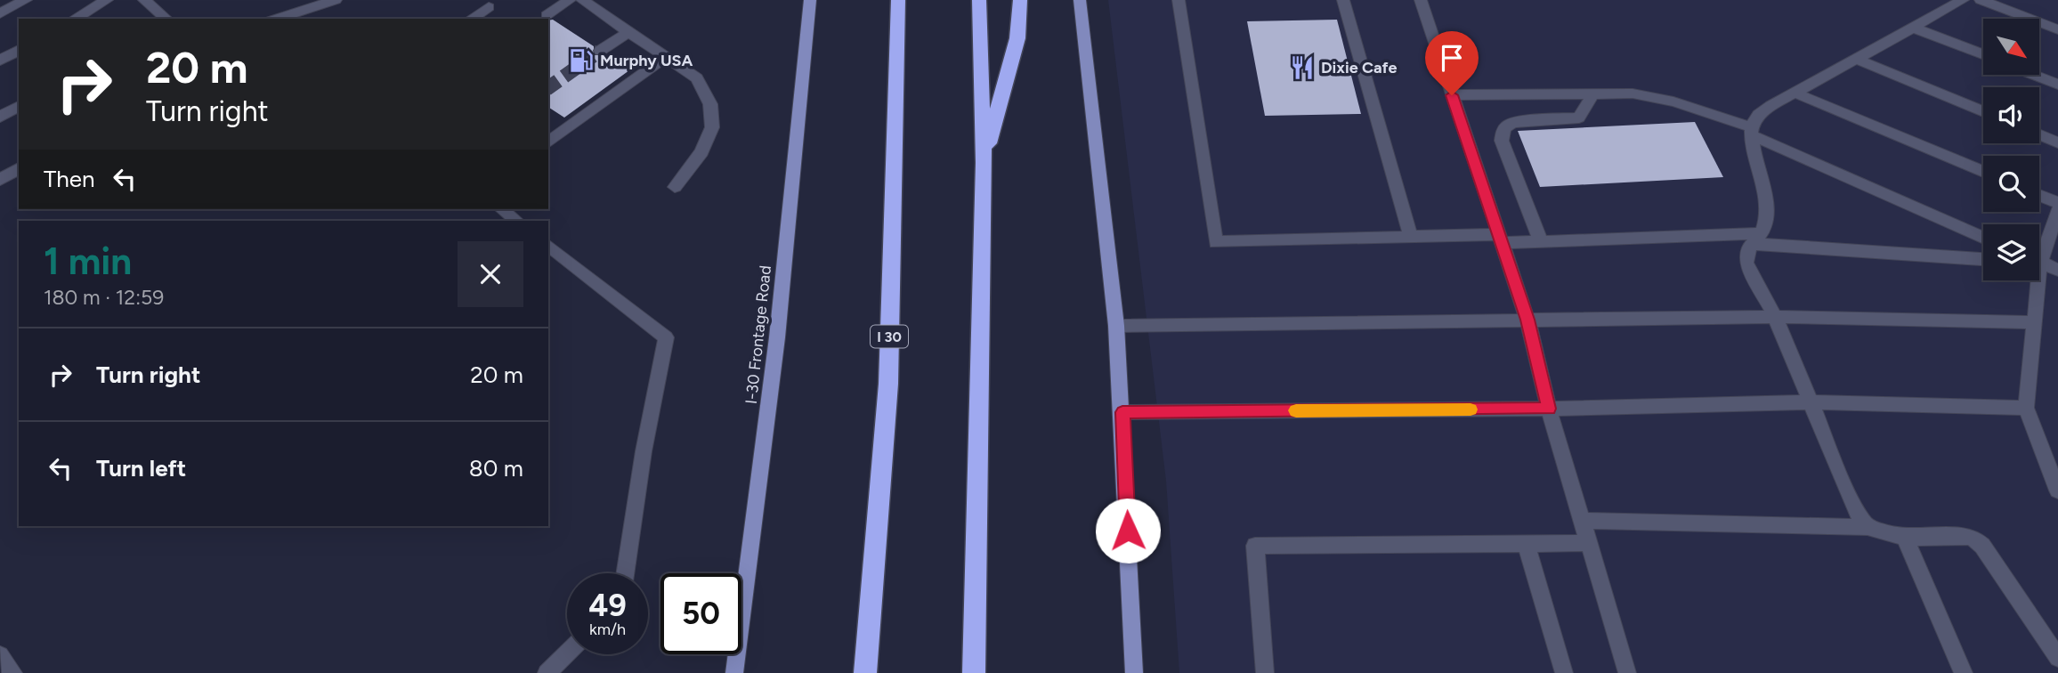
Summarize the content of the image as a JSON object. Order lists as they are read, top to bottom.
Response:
{
  "streets": {
    "highway": ["I 30"],
    "main road": ["I-30 Frontage Road"]
  },
  "places": {
    "fuel station": ["Murphy USA"],
    "restaurant": ["Dixie Cafe"]
  },
  "north": "bottom right",
  "page": {
    "turn": ["20 m", "Turn right"],
    "then": "Then",
    "heading": ["1 min", "180 m · 12:59"],
    "list": [
      {
        "name": "Turn right",
        "value": "20 m"
      },
      {
        "name": "Turn left",
        "value": "80 m"
      }
    ],
    "speed": "49 km/h",
    "limit": "50"
  }
}
